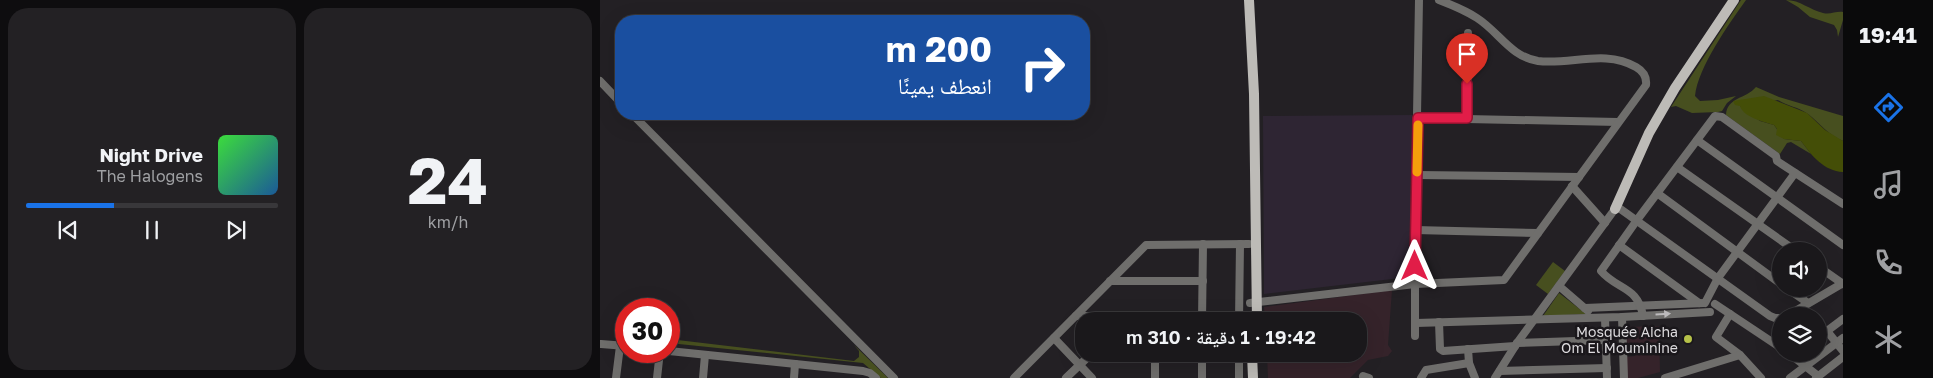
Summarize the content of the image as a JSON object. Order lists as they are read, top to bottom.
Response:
{
  "places": ["Mosquée Aicha Om El Mouminine"],
  "page": {
    "tabs": "19:41",
    "tile": ["24", "km/h"],
    "turn": ["200 m", "انعطف يمينًا"],
    "song": ["Night Drive", "The Halogens"],
    "limit": "30",
    "trip": "19:42 · 1 دقيقة · 310 m"
  }
}
